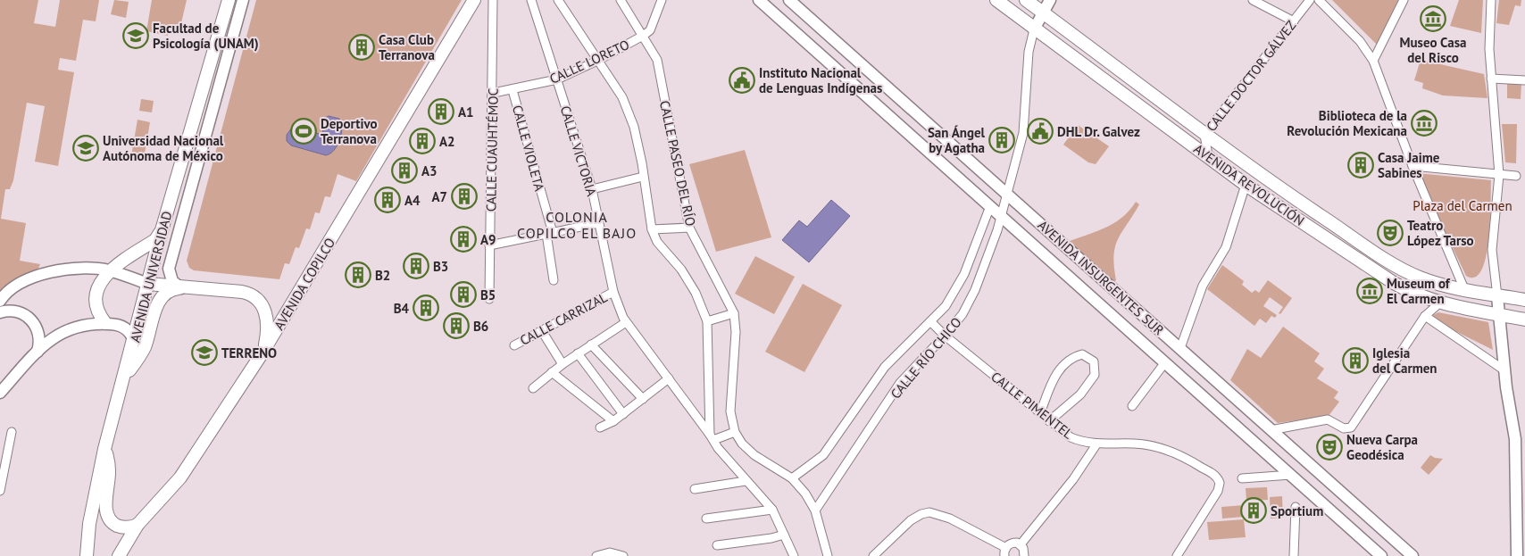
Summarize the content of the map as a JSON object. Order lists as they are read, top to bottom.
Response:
{
  "streets": {
    "main road": [
      "AVENIDA REVOLUCIÓN",
      "AVENIDA UNIVERSIDAD",
      "AVENIDA INSURGENTES SUR",
      "AVENIDA COPILCO"
    ],
    "street": [
      "CALLE LORETO",
      "CALLE DOCTOR GÁLVEZ",
      "CALLE VIOLETA",
      "CALLE CUAUHTÉMOC",
      "CALLE VICTORIA",
      "CALLE PASEO DEL RÍO",
      "CALLE CARRIZAL",
      "CALLE RÍO CHICO",
      "CALLE PIMENTEL"
    ]
  },
  "crossings": [
    ["CALLE LORETO", "CALLE VIOLETA"],
    ["CALLE LORETO", "CALLE CUAUHTÉMOC"],
    ["CALLE LORETO", "CALLE VICTORIA"],
    ["CALLE LORETO", "CALLE PASEO DEL RÍO"],
    ["CALLE DOCTOR GÁLVEZ", "AVENIDA REVOLUCIÓN"],
    ["CALLE VICTORIA", "CALLE CARRIZAL"],
    ["CALLE PASEO DEL RÍO", "CALLE RÍO CHICO"],
    ["AVENIDA REVOLUCIÓN", "CALLE RÍO CHICO"],
    ["AVENIDA INSURGENTES SUR", "CALLE RÍO CHICO"],
    ["CALLE RÍO CHICO", "CALLE PIMENTEL"]
  ],
  "districts": ["COLONIA COPILCO EL BAJO"],
  "parks": ["Plaza del Carmen"],
  "places": {
    "museum": ["Museo Casa del Risco", "Biblioteca de la Revolución Mexicana", "Museum of El Carmen"],
    "school or university": ["Facultad de Psicología (UNAM)", "Universidad Nacional Autónoma de México", "TERRENO"],
    "building": [
      "Casa Club Terranova",
      "A1",
      "San Ángel by Agatha",
      "A2",
      "Casa Jaime Sabines",
      "A3",
      "A7",
      "A4",
      "A9",
      "B3",
      "B2",
      "B5",
      "B4",
      "B6",
      "Iglesia del Carmen",
      "Sportium"
    ],
    "public building": ["Instituto Nacional de Lenguas Indígenas", "DHL Dr. Galvez"],
    "sports": ["Deportivo Terranova"],
    "theatre": ["Teatro López Tarso", "Nueva Carpa Geodésica"]
  }
}
